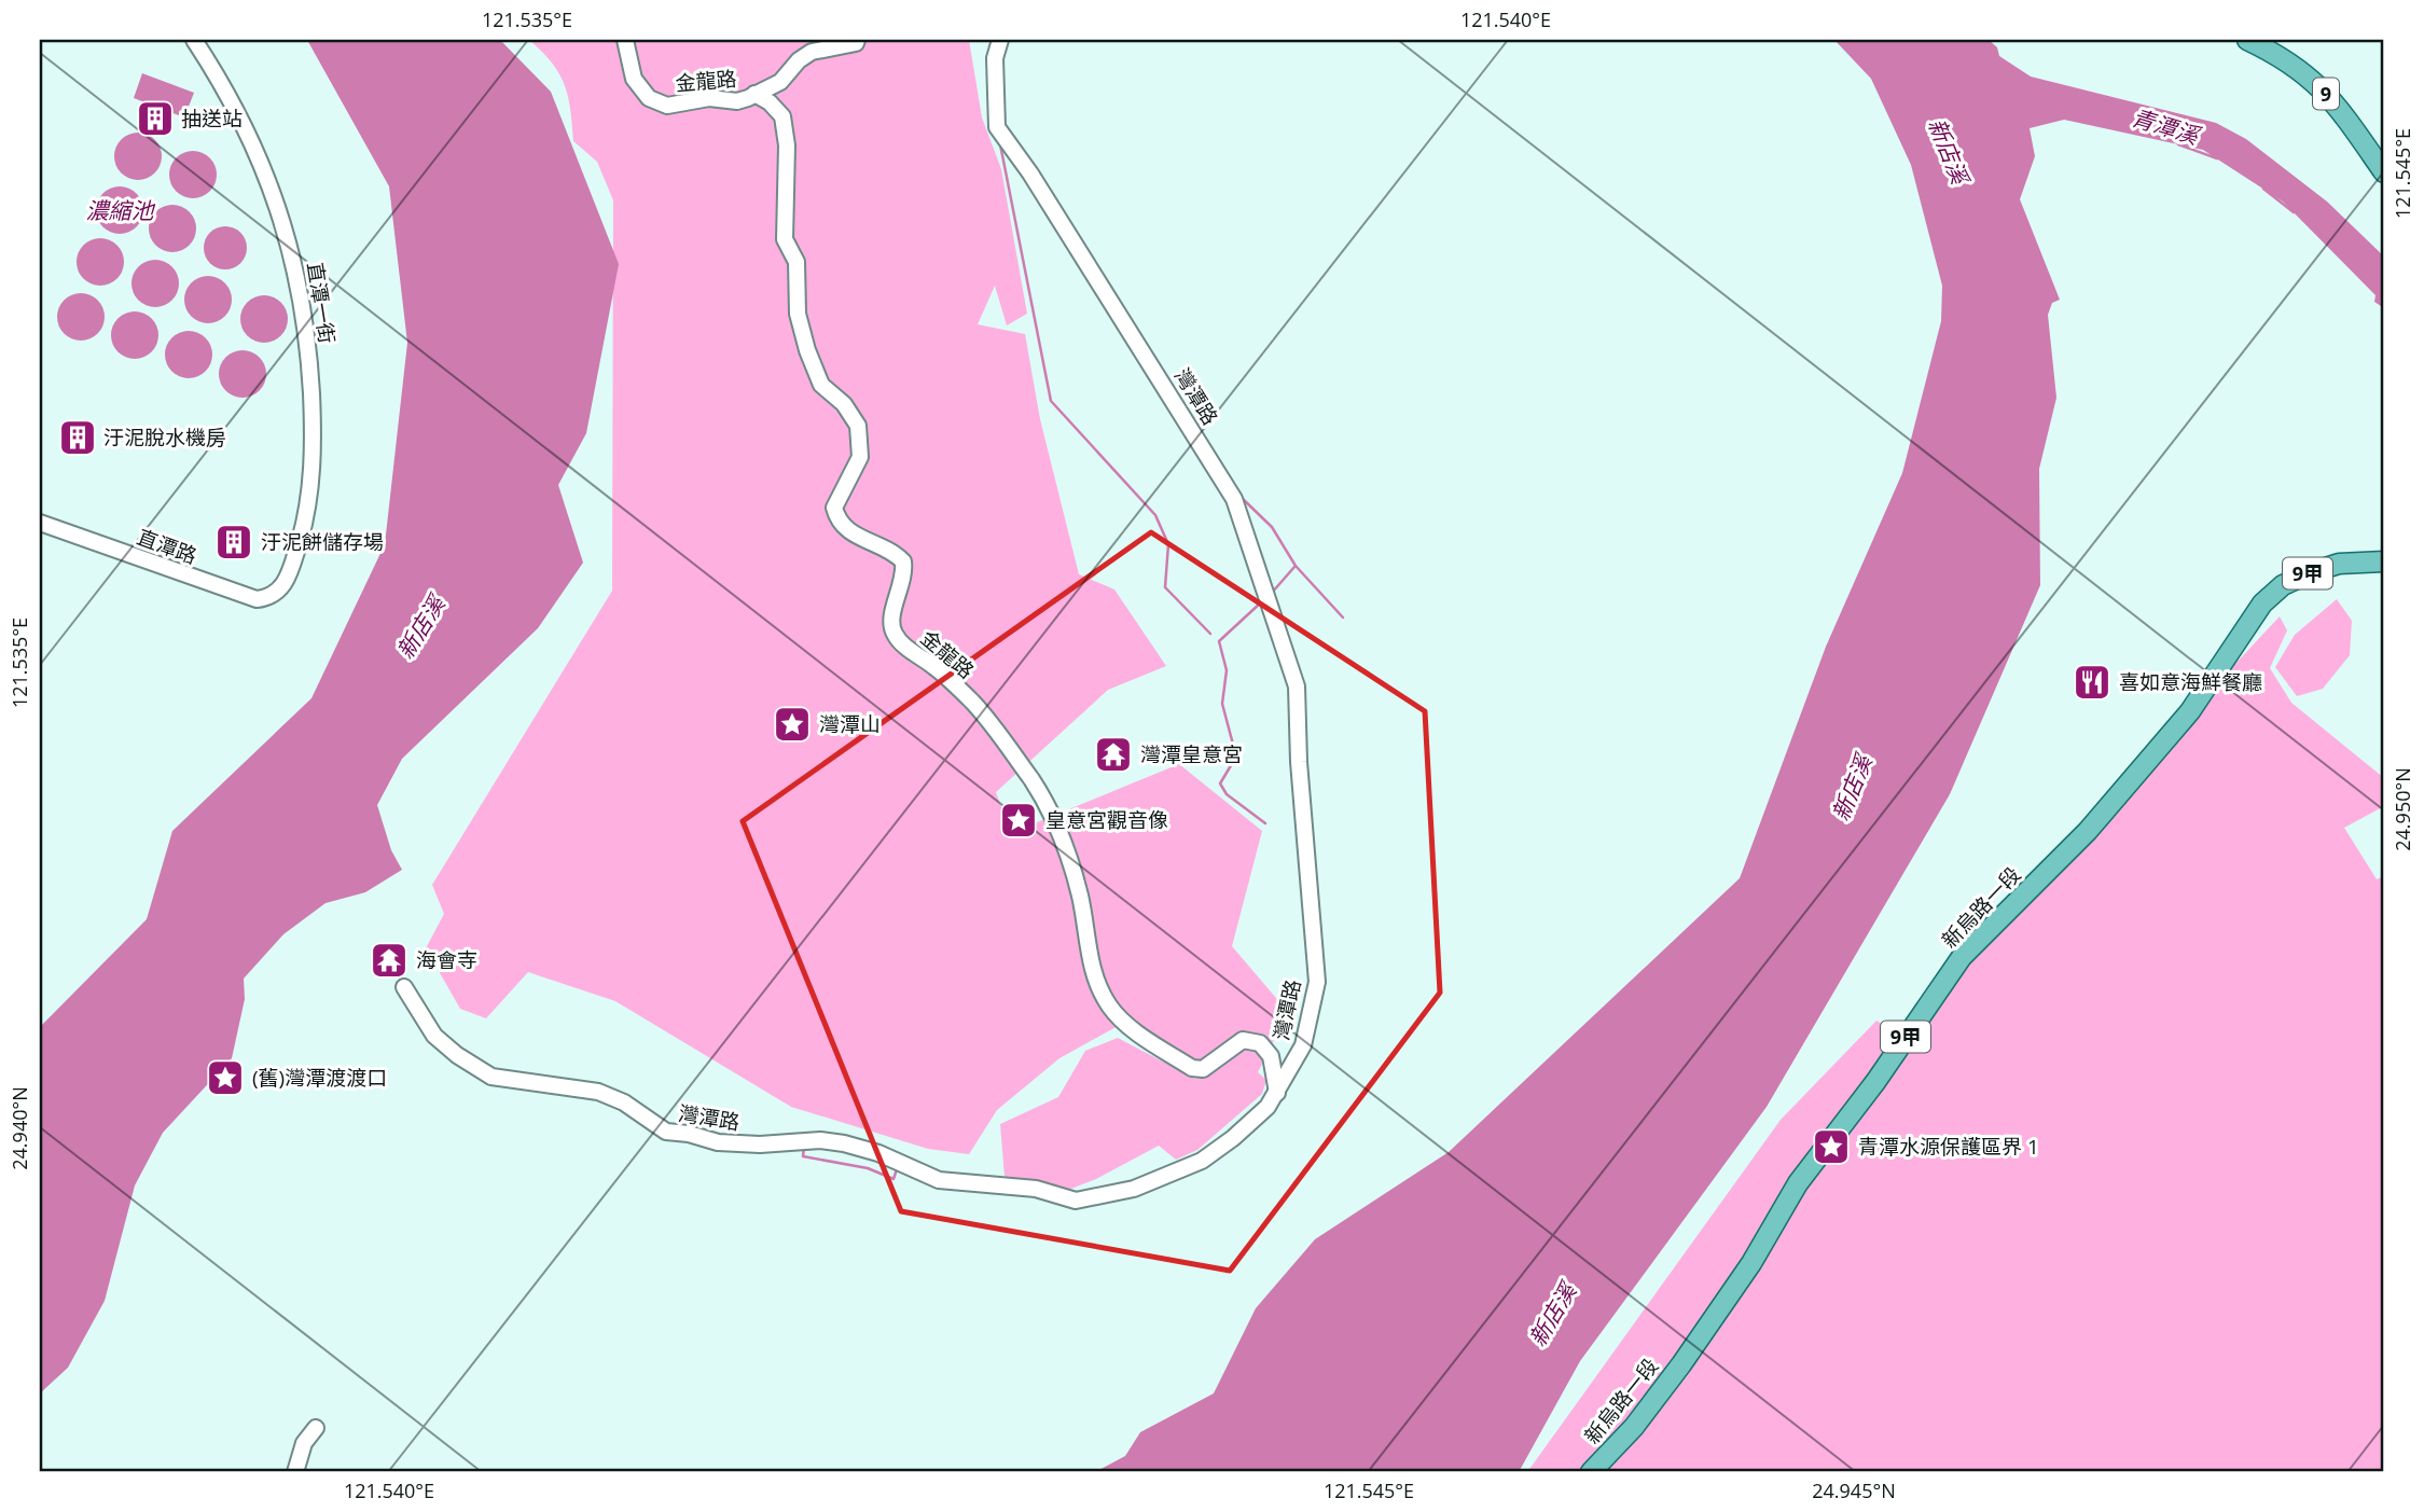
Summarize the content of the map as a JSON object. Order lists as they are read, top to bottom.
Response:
{
  "streets": {
    "main road": ["9", "9甲", "新烏路一段"],
    "street": [
      "金龍路",
      "直潭一街",
      "灣潭路",
      "直潭路"
    ]
  },
  "crossings": [
    ["金龍路", "灣潭路"],
    ["直潭一街", "直潭路"]
  ],
  "water": ["青潭溪", "新店溪", "濃縮池"],
  "places": {
    "building": ["抽送站", "汙泥脫水機房", "汙泥餅儲存場"],
    "restaurant": ["喜如意海鮮餐廳"],
    "place": [
      "灣潭山",
      "皇意宮觀音像",
      "(舊)灣潭渡渡口",
      "青潭水源保護區界 1"
    ],
    "temple": ["灣潭皇意宮", "海會寺"]
  },
  "coordinates": [
    "121.535°E",
    "121.540°E",
    "121.545°E",
    "24.950°N",
    "24.940°N",
    "24.945°N"
  ]
}
